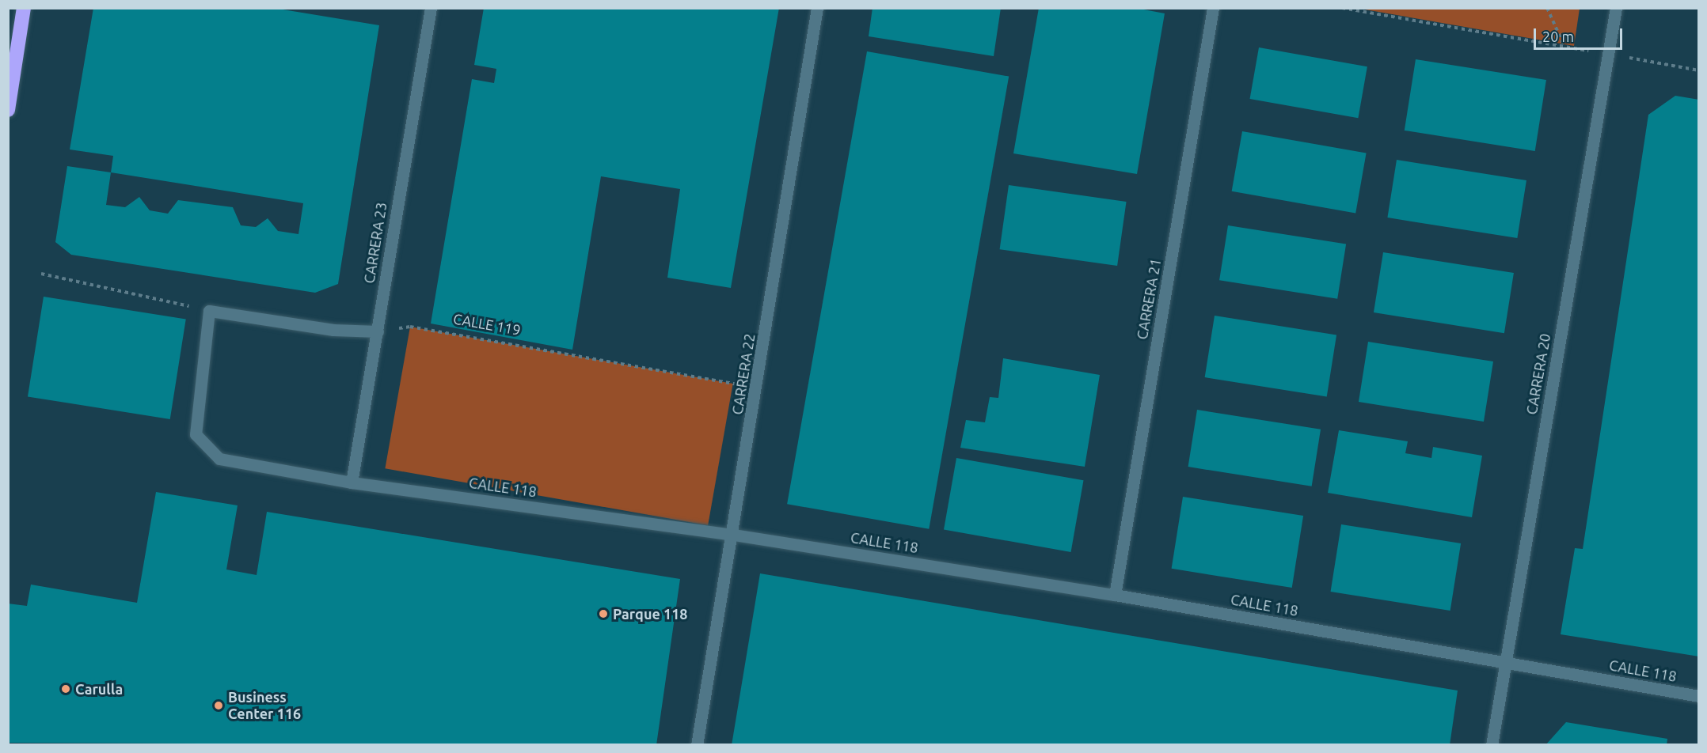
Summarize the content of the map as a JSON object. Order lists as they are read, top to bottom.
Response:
{
  "streets": {
    "street": [
      "CARRERA 23",
      "CARRERA 21",
      "CARRERA 22",
      "CARRERA 20",
      "CALLE 118"
    ],
    "path": ["CALLE 119"]
  },
  "crossings": [
    ["CARRERA 23", "CALLE 119"],
    ["CARRERA 23", "CALLE 118"],
    ["CARRERA 21", "CALLE 118"],
    ["CALLE 119", "CARRERA 22"],
    ["CARRERA 22", "CALLE 118"],
    ["CARRERA 20", "CALLE 118"]
  ],
  "places": ["Parque 118", "Carulla", "Business Center 116"],
  "scale_bar": "20 m"
}
